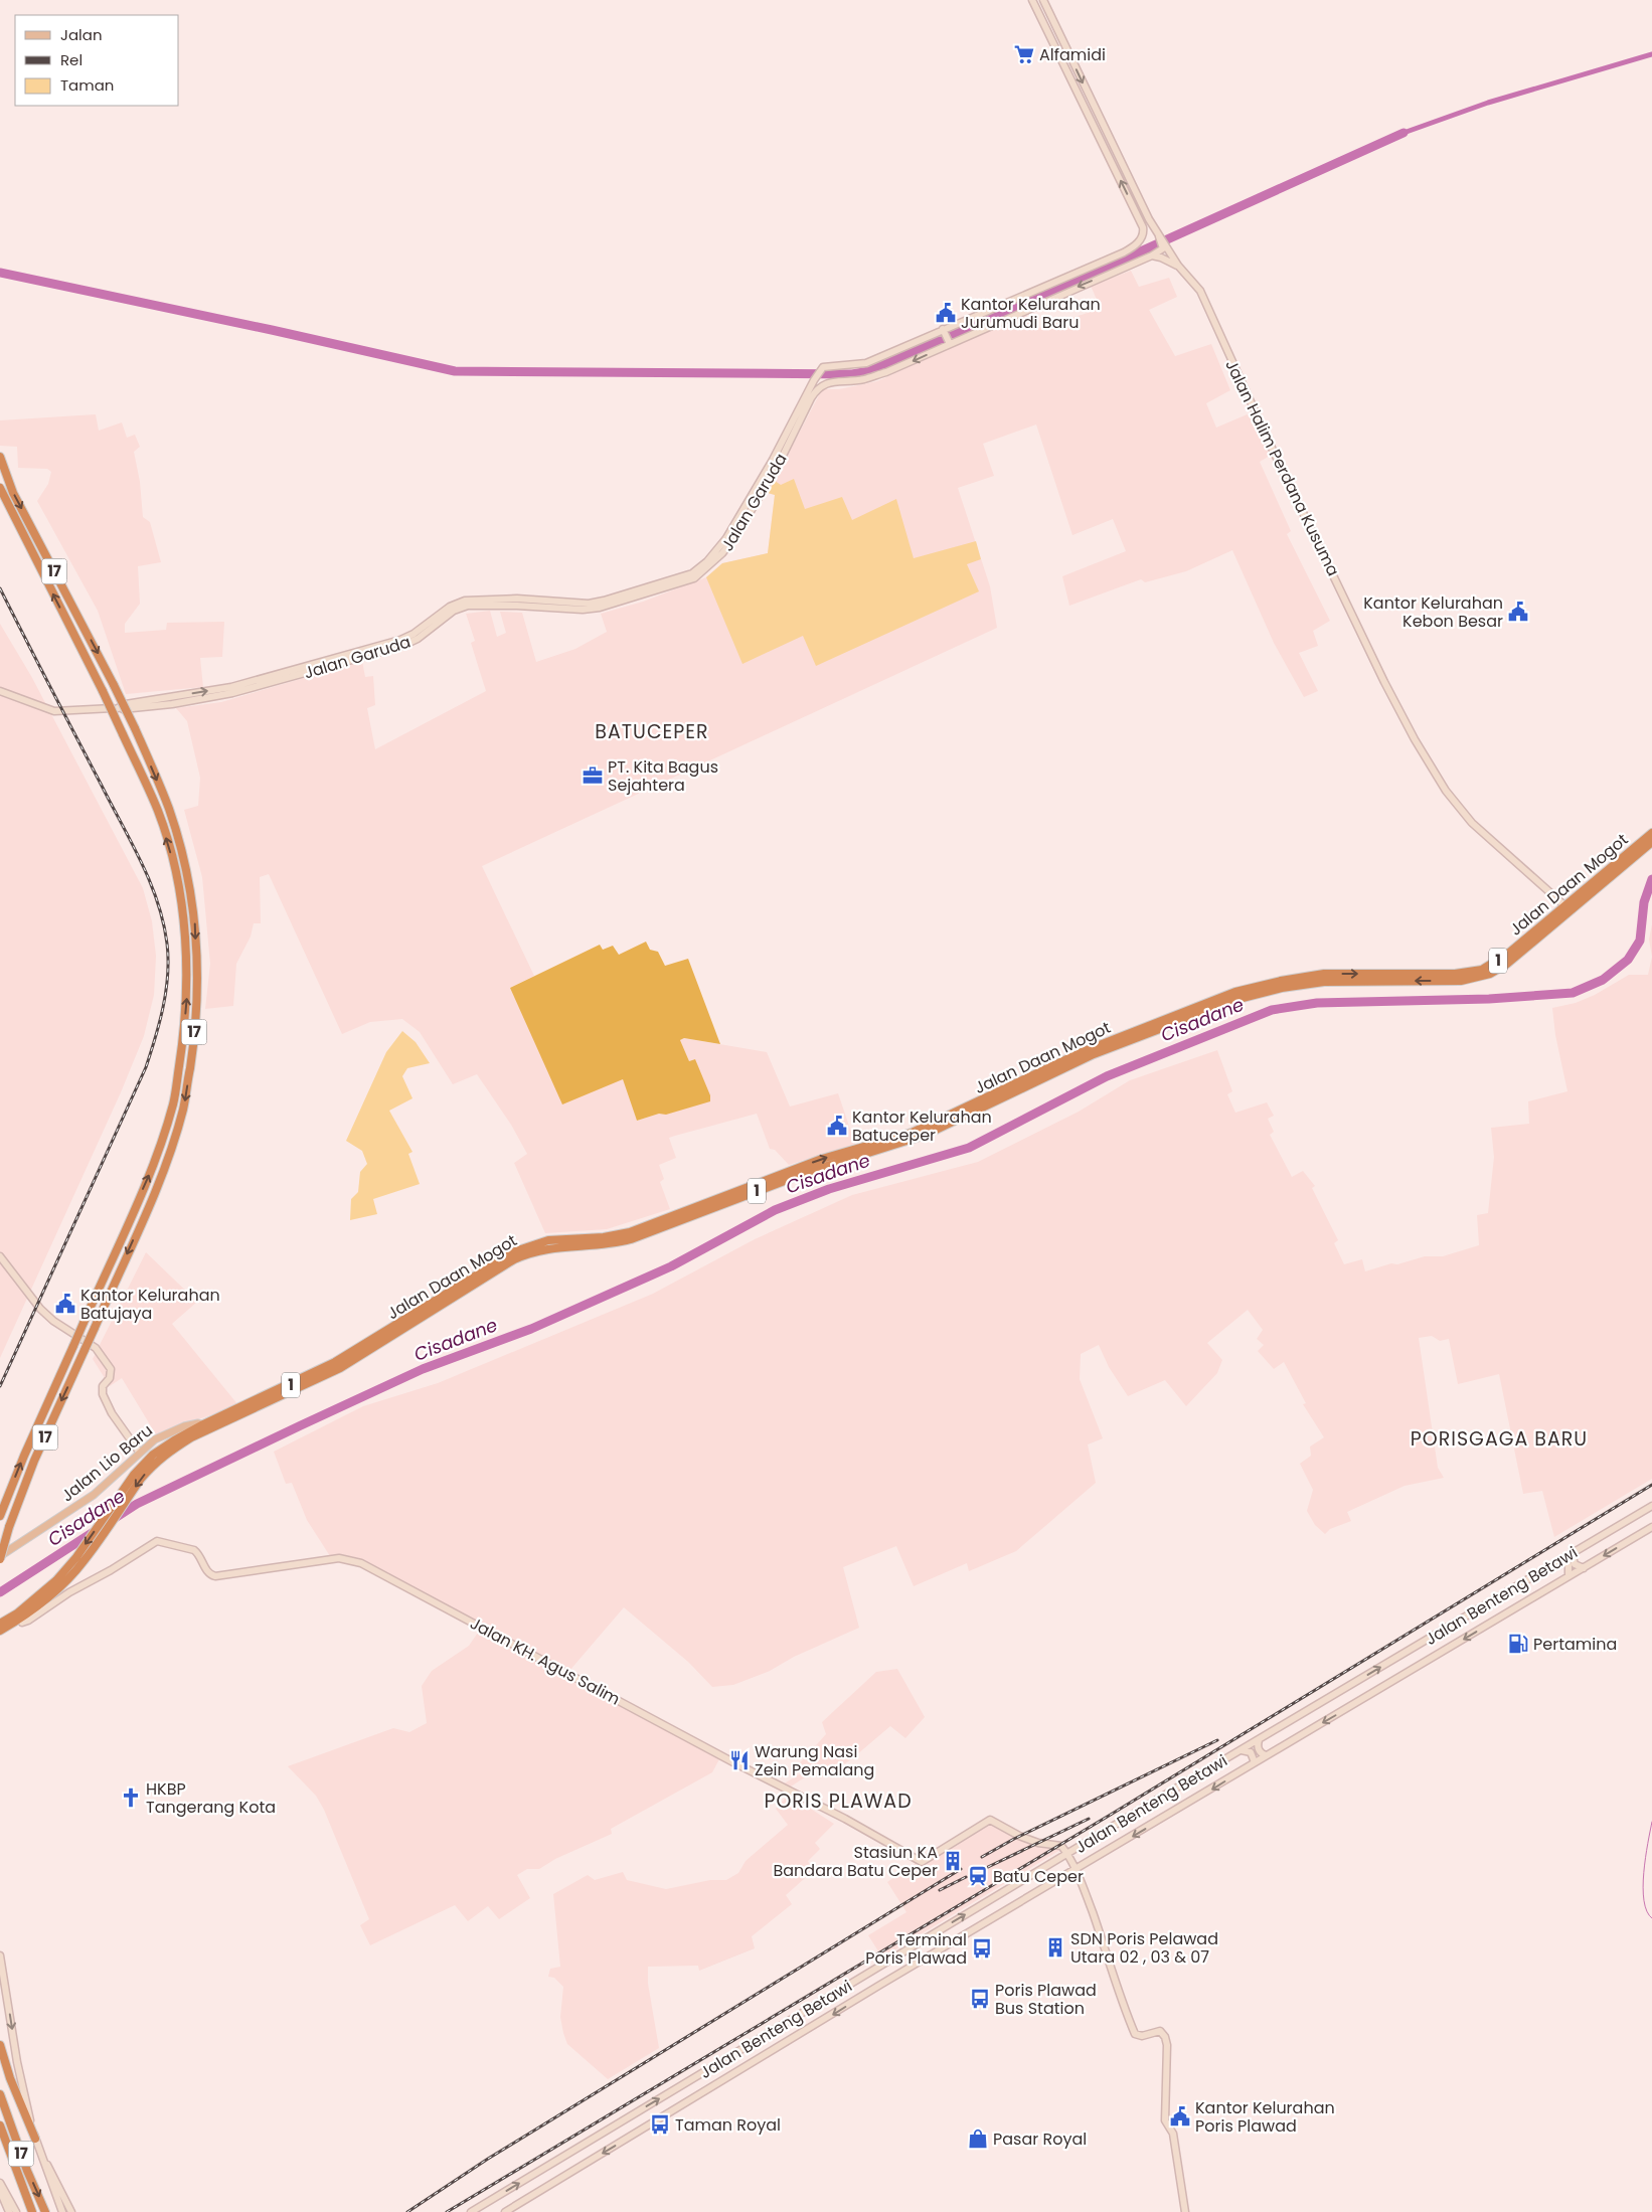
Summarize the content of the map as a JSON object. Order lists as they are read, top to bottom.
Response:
{
  "streets": {
    "highway": ["17", "Jalan Daan Mogot", "1"],
    "main road": [
      "Jalan Halim Perdana Kusuma",
      "Jalan Garuda",
      "Jalan Lio Baru",
      "Jalan Benteng Betawi",
      "Jalan KH. Agus Salim"
    ]
  },
  "crossings": [
    ["Jalan Halim Perdana Kusuma", "Jalan Garuda"],
    ["Jalan Halim Perdana Kusuma", "Jalan Daan Mogot"],
    ["17", "Jalan Lio Baru"],
    ["Jalan Daan Mogot", "Jalan Lio Baru"],
    ["Jalan Daan Mogot", "Jalan KH. Agus Salim"],
    ["Jalan Benteng Betawi", "Jalan KH. Agus Salim"]
  ],
  "districts": ["BATUCEPER", "PORISGAGA BARU", "PORIS PLAWAD"],
  "water": ["Cisadane"],
  "places": {
    "supermarket": ["Alfamidi"],
    "public building": [
      "Kantor Kelurahan Jurumudi Baru",
      "Kantor Kelurahan Kebon Besar",
      "Kantor Kelurahan Batuceper",
      "Kantor Kelurahan Batujaya",
      "Kantor Kelurahan Poris Plawad"
    ],
    "office": ["PT. Kita Bagus Sejahtera"],
    "fuel station": ["Pertamina"],
    "restaurant": ["Warung Nasi Zein Pemalang"],
    "church": ["HKBP Tangerang Kota"],
    "building": ["Stasiun KA Bandara Batu Ceper", "SDN Poris Pelawad Utara 02 , 03 & 07"],
    "station": ["Batu Ceper"],
    "bus stop": ["Terminal Poris Plawad", "Poris Plawad Bus Station", "Taman Royal"],
    "shop": ["Pasar Royal"]
  },
  "legend": ["Jalan", "Rel", "Taman"]
}
